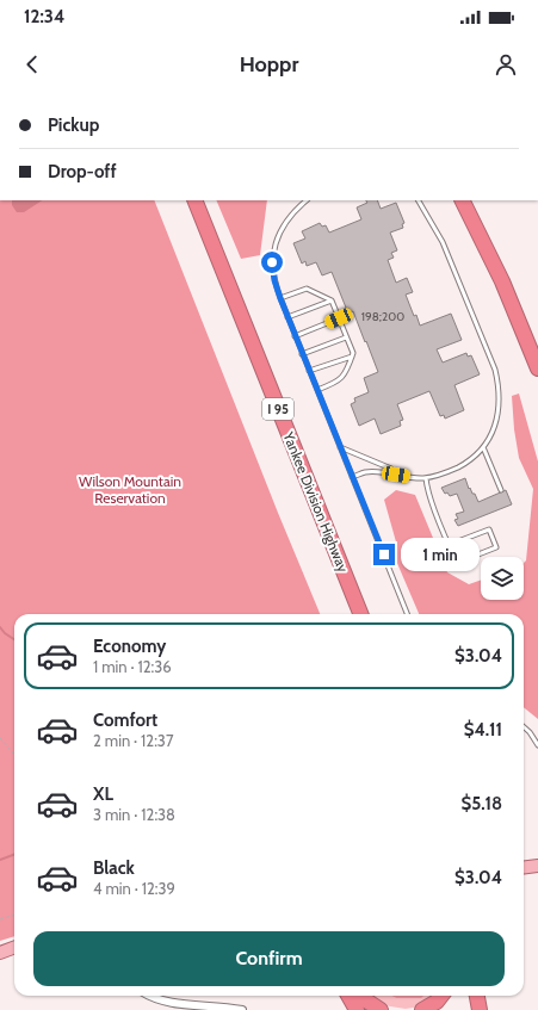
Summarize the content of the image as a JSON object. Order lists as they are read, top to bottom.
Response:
{
  "streets": {
    "highway": ["I 95", "Yankee Division Highway"]
  },
  "parks": ["Wilson Mountain Reservation"],
  "house_numbers": ["198;200"],
  "page": {
    "status": "12:34",
    "header": "Hoppr",
    "banner": ["Pickup", "Drop-off"],
    "bubble": "1 min",
    "list": [
      {
        "name": "Economy",
        "note": "1 min · 12:36",
        "value": "$3.04"
      },
      {
        "name": "Comfort",
        "note": "2 min · 12:37",
        "value": "$4.11"
      },
      {
        "name": "XL",
        "note": "3 min · 12:38",
        "value": "$5.18"
      },
      {
        "name": "Black",
        "note": "4 min · 12:39",
        "value": "$3.04"
      }
    ],
    "buttons": "Confirm"
  }
}
